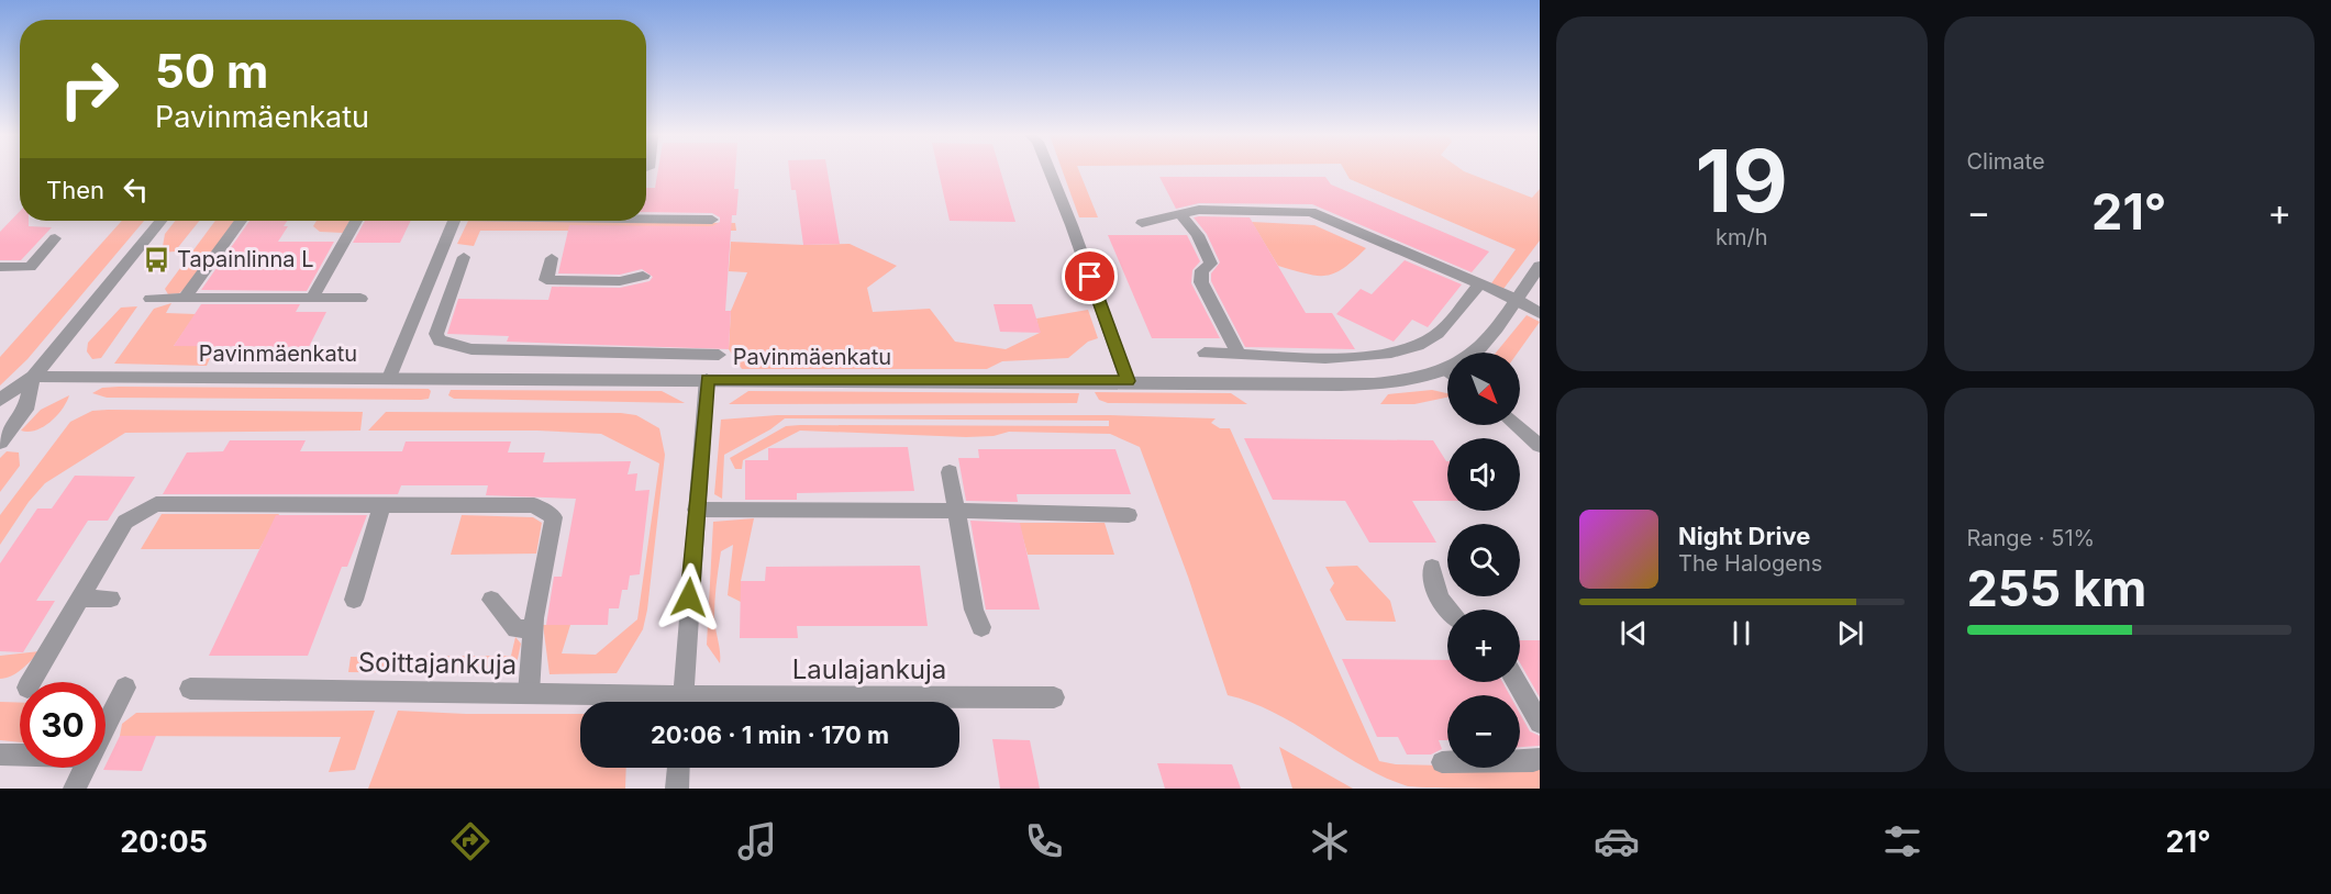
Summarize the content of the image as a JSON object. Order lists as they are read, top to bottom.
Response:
{
  "streets": {
    "street": ["Pavinmäenkatu", "Soittajankuja", "Laulajankuja"]
  },
  "places": {
    "bus stop": ["Tapainlinna L"]
  },
  "north": "bottom right",
  "page": {
    "tile": [
      ["19", "km/h"],
      "Climate",
      ["Range · 51%", "255 km"]
    ],
    "turn": ["50 m", "Pavinmäenkatu"],
    "then": "Then",
    "heat": ["−", "21°", "+"],
    "map_buttons": ["+", "−"],
    "song": ["Night Drive", "The Halogens"],
    "limit": "30",
    "trip": "20:06 · 1 min · 170 m",
    "tabs": ["20:05", "21°"]
  }
}
